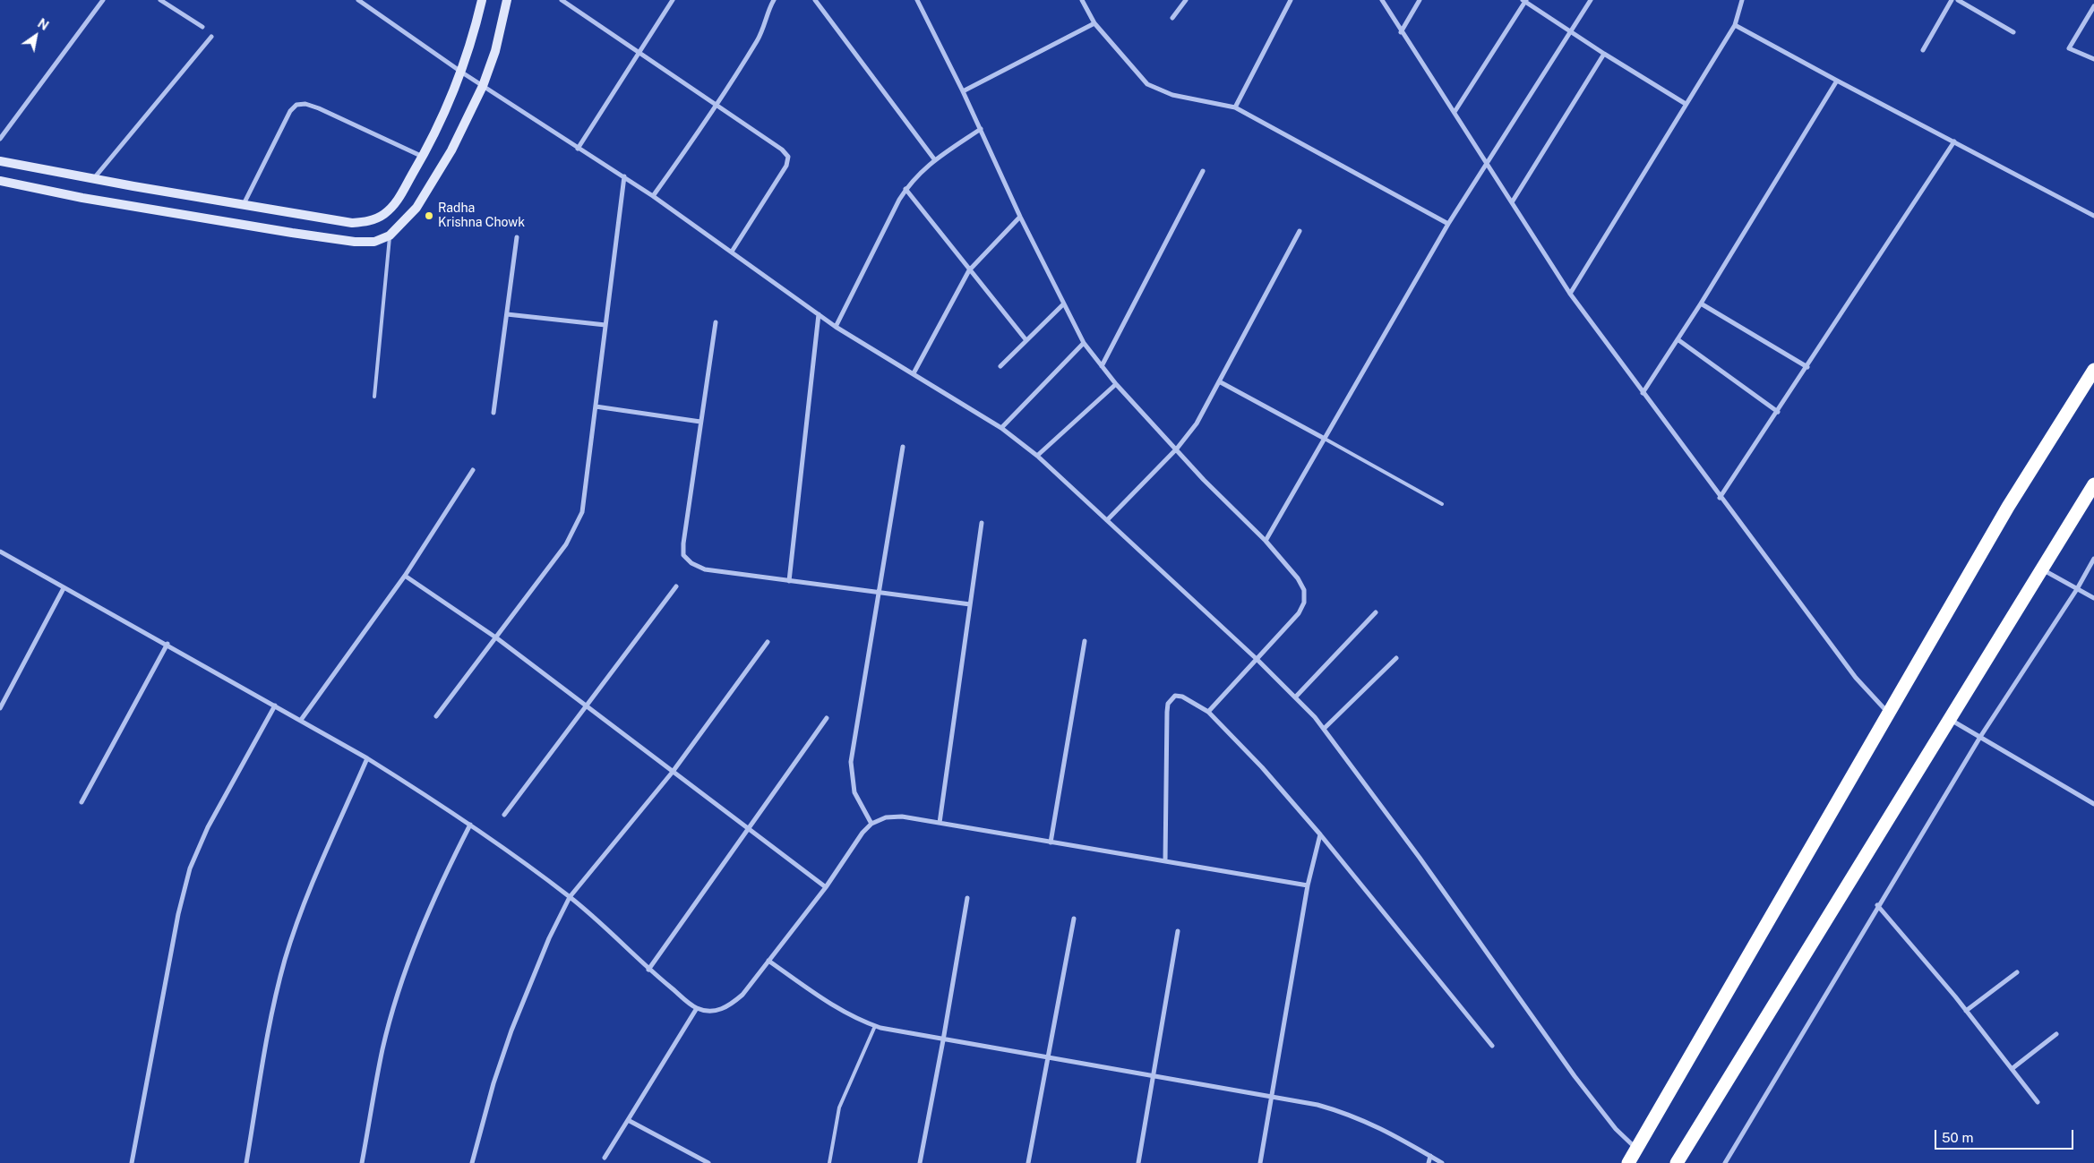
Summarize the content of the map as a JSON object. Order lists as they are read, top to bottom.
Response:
{
  "places": ["Radha Krishna Chowk"],
  "scale_bar": "50 m",
  "north": "top right"
}
